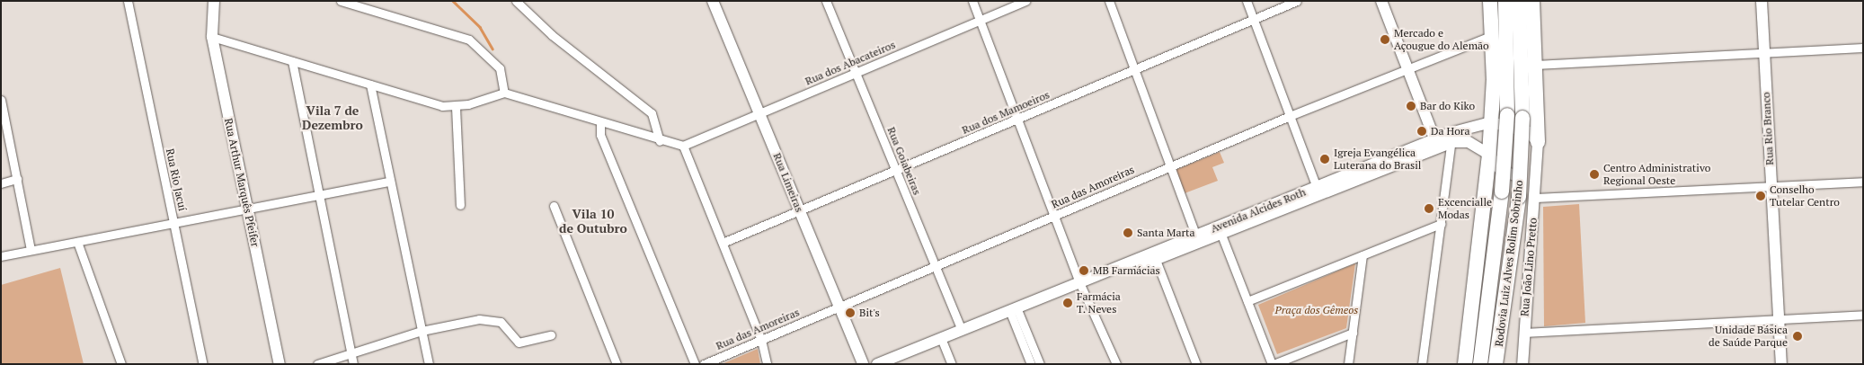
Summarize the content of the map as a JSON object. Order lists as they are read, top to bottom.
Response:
{
  "streets": {
    "highway": ["Rodovia Luiz Alves Rolim Sobrinho"],
    "street": [
      "Rua dos Abacateiros",
      "Rua dos Mamoeiros",
      "Rua Rio Branco",
      "Rua Goiabeiras",
      "Rua Rio Jacuí",
      "Rua Arthur Marquês Pfeifer",
      "Rua Limeiras",
      "Rua das Amoreiras",
      "Avenida Alcides Roth",
      "Rua João Lino Pretto"
    ]
  },
  "crossings": [
    ["Rua dos Abacateiros", "Rua Goiabeiras"],
    ["Rua dos Abacateiros", "Rua Limeiras"],
    ["Rua dos Mamoeiros", "Rua Goiabeiras"],
    ["Rua dos Mamoeiros", "Rua Limeiras"],
    ["Rua Goiabeiras", "Rua das Amoreiras"],
    ["Rua Goiabeiras", "Avenida Alcides Roth"],
    ["Rua Limeiras", "Rua das Amoreiras"],
    ["Avenida Alcides Roth", "Rodovia Luiz Alves Rolim Sobrinho"],
    ["Rodovia Luiz Alves Rolim Sobrinho", "Rua João Lino Pretto"]
  ],
  "districts": ["Vila 7 de Dezembro", "Vila 10 de Outubro"],
  "parks": ["Praça dos Gêmeos"],
  "places": [
    "Mercado e Açougue do Alemão",
    "Bar do Kiko",
    "Da Hora",
    "Igreja Evangélica Luterana do Brasil",
    "Centro Administrativo Regional Oeste",
    "Conselho Tutelar Centro",
    "Excencialle Modas",
    "Santa Marta",
    "MB Farmácias",
    "Farmácia T. Neves",
    "Bit's",
    "Unidade Básica de Saúde Parque"
  ]
}
